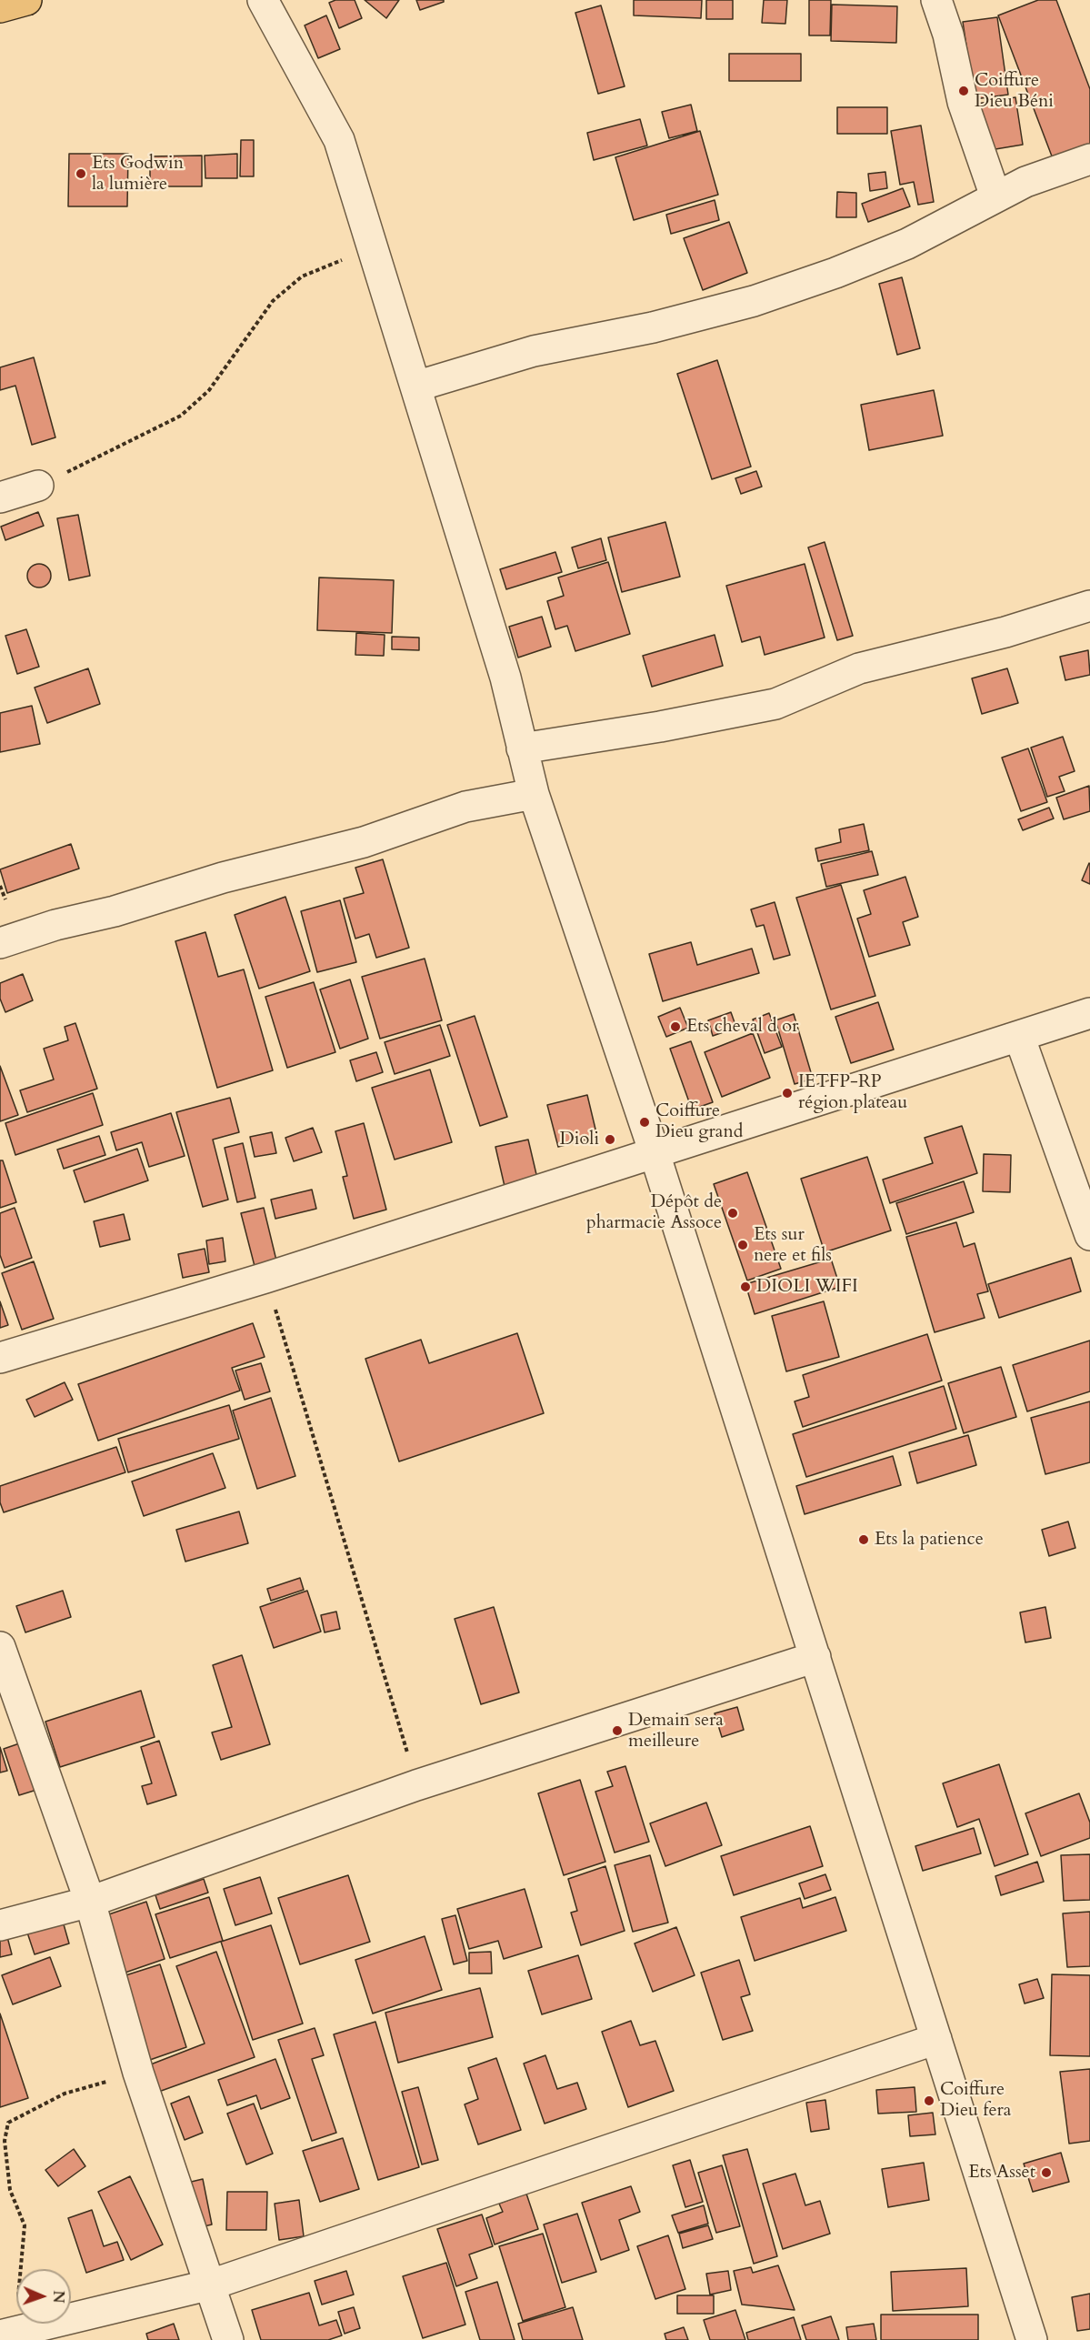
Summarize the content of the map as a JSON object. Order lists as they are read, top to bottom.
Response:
{
  "places": [
    "Coiffure Dieu Béni",
    "Ets Godwin la lumière",
    "Ets cheval d or",
    "IETFP-RP région plateau",
    "Coiffure Dieu grand",
    "Dioli",
    "Dépôt de pharmacie Assoce",
    "Ets sur nere et fils",
    "DIOLI WIFI",
    "Ets la patience",
    "Demain sera meilleure",
    "Coiffure Dieu fera",
    "Ets Asset"
  ],
  "north": "right"
}
